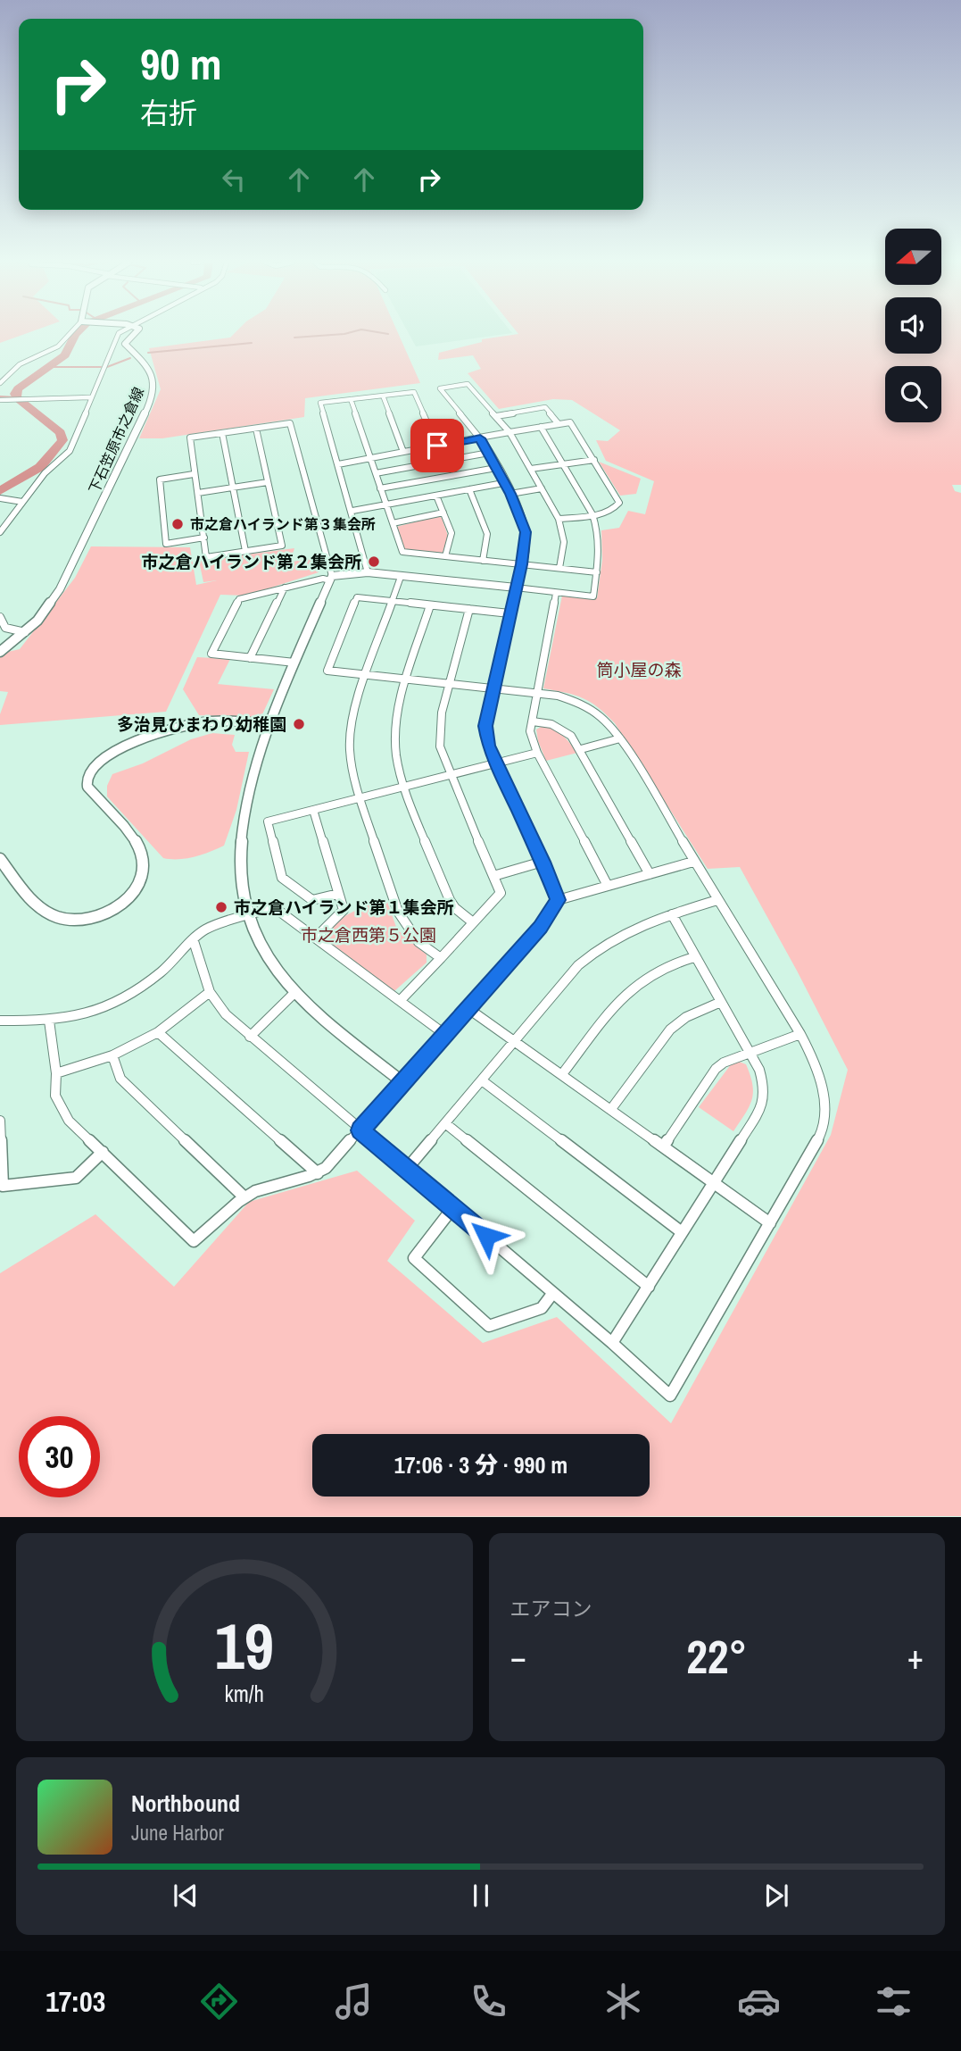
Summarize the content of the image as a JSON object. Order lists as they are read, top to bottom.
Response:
{
  "streets": {
    "street": ["下石笠原市之倉線"]
  },
  "parks": ["筒小屋の森", "市之倉西第５公園"],
  "places": [
    "市之倉ハイランド第３集会所",
    "市之倉ハイランド第２集会所",
    "多治見ひまわり幼稚園",
    "市之倉ハイランド第１集会所"
  ],
  "north": "left",
  "page": {
    "turn": ["90 m", "右折"],
    "limit": "30",
    "trip": "17:06 · 3 分 · 990 m",
    "tile": "エアコン",
    "heat": ["−", "22°", "+"],
    "song": ["Northbound", "June Harbor"],
    "tabs": "17:03",
    "gauge": ["19", "km/h"]
  }
}
